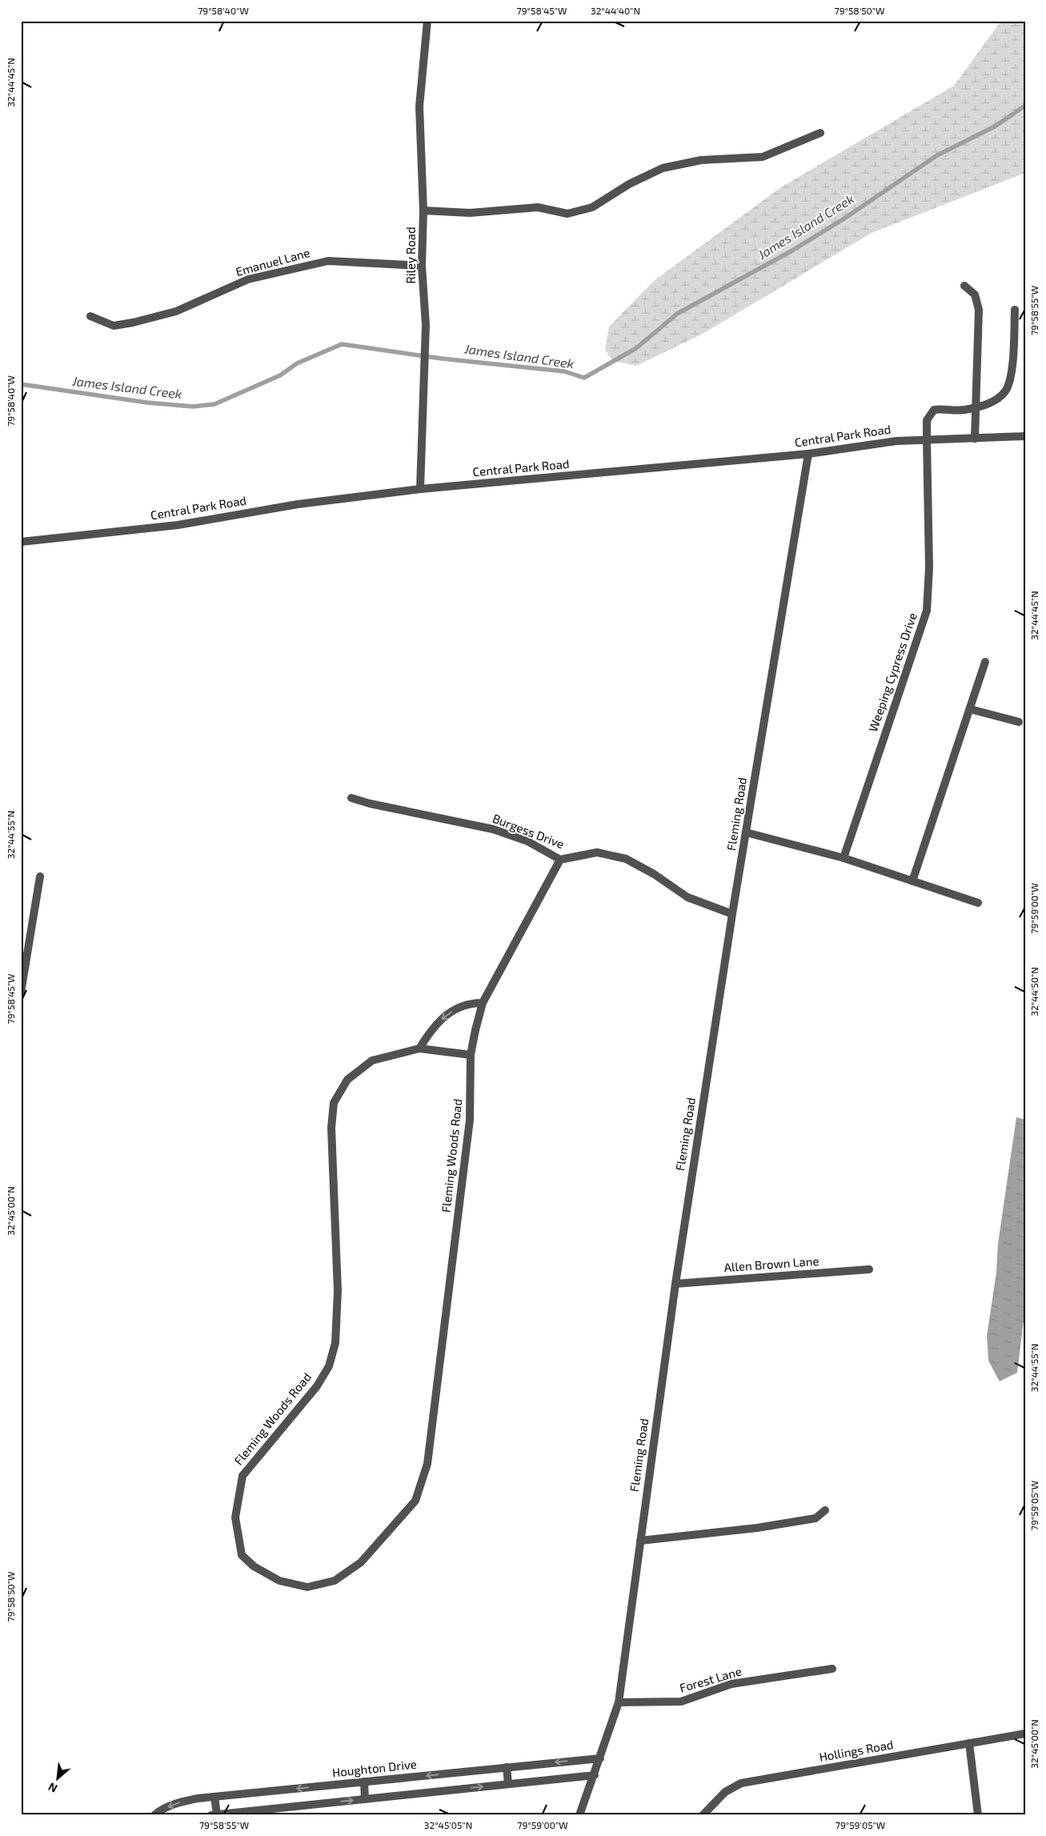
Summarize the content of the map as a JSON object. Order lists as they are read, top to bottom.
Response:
{
  "streets": {
    "street": [
      "Riley Road",
      "Emanuel Lane",
      "Central Park Road",
      "Weeping Cypress Drive",
      "Fleming Road",
      "Burgess Drive",
      "Fleming Woods Road",
      "Allen Brown Lane",
      "Forest Lane",
      "Hollings Road",
      "Houghton Drive"
    ]
  },
  "crossings": [
    ["Riley Road", "Emanuel Lane"],
    ["Riley Road", "Central Park Road"],
    ["Central Park Road", "Weeping Cypress Drive"],
    ["Central Park Road", "Fleming Road"],
    ["Fleming Road", "Burgess Drive"],
    ["Fleming Road", "Allen Brown Lane"],
    ["Fleming Road", "Forest Lane"],
    ["Fleming Road", "Houghton Drive"],
    ["Burgess Drive", "Fleming Woods Road"]
  ],
  "water": ["James Island Creek"],
  "north": "bottom left",
  "coordinates": [
    "79°58'40\"W",
    "79°58'45\"W",
    "32°44'40\"N",
    "79°58'50\"W",
    "32°44'45\"N",
    "79°58'55\"W",
    "32°44'55\"N",
    "79°59'00\"W",
    "32°44'50\"N",
    "32°45'00\"N",
    "79°59'05\"W",
    "32°45'05\"N"
  ]
}
